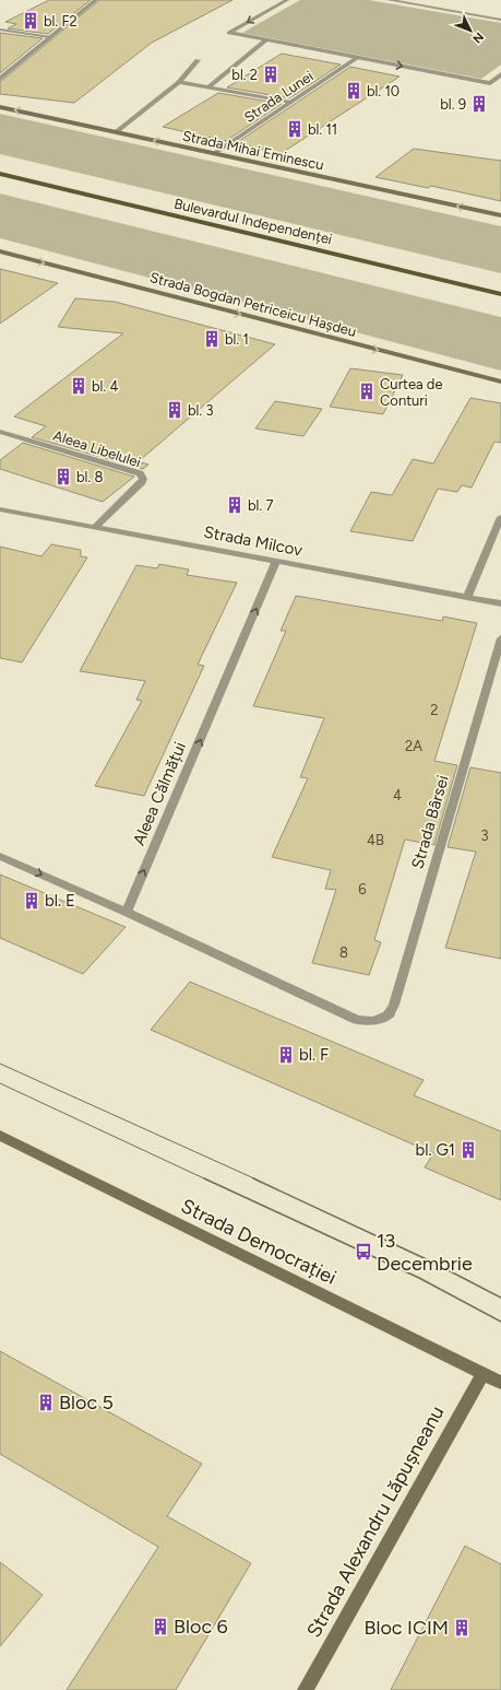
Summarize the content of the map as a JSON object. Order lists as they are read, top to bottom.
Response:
{
  "streets": {
    "main road": ["Bulevardul Independenței"],
    "street": [
      "Strada Lunei",
      "Strada Mihai Eminescu",
      "Strada Bogdan Petriceicu Hașdeu",
      "Aleea Libelulei",
      "Strada Milcov",
      "Aleea Călmățui",
      "Strada Bârsei",
      "Strada Democrației",
      "Strada Alexandru Lăpușneanu"
    ]
  },
  "crossings": [
    ["Strada Lunei", "Strada Mihai Eminescu"],
    ["Aleea Libelulei", "Strada Milcov"],
    ["Strada Milcov", "Aleea Călmățui"],
    ["Aleea Călmățui", "Strada Bârsei"],
    ["Strada Democrației", "Strada Alexandru Lăpușneanu"]
  ],
  "one_way": ["Strada Mihai Eminescu", "Strada Bogdan Petriceicu Hașdeu", "Aleea Călmățui"],
  "places": {
    "building": [
      "bl. F2",
      "bl. 2",
      "bl. 10",
      "bl. 9",
      "bl. 11",
      "bl. 1",
      "bl. 4",
      "Curtea de Conturi",
      "bl. 3",
      "bl. 8",
      "bl. 7",
      "bl. E",
      "bl. F",
      "bl. G1",
      "Bloc 5",
      "Bloc 6",
      "Bloc ICIM"
    ],
    "bus stop": ["13 Decembrie"]
  },
  "house_numbers": [
    "2",
    "2A",
    "4",
    "3",
    "4B",
    "6",
    "8"
  ],
  "north": "bottom right"
}
